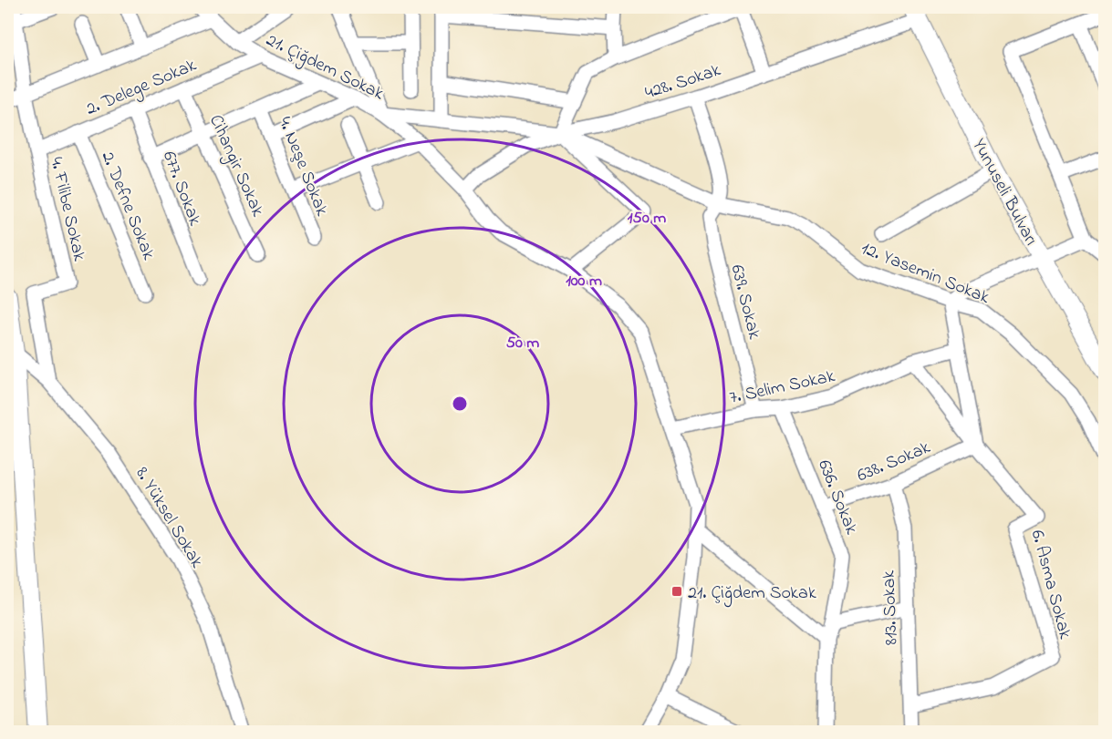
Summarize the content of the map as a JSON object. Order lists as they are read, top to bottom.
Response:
{
  "streets": {
    "main road": ["Yunuseli Bulvarı"],
    "street": [
      "21. Çiğdem Sokak",
      "428. Sokak",
      "2. Delege Sokak",
      "Cihangir Sokak",
      "4. Neşe Sokak",
      "677. Sokak",
      "2. Defne Sokak",
      "4. Filibe Sokak",
      "12. Yasemin Sokak",
      "639. Sokak",
      "7. Selim Sokak",
      "638. Sokak",
      "636. Sokak",
      "8. Yüksel Sokak",
      "6. Asma Sokak",
      "813. Sokak"
    ]
  },
  "crossings": [
    ["21. Çiğdem Sokak", "428. Sokak"],
    ["21. Çiğdem Sokak", "2. Delege Sokak"],
    ["21. Çiğdem Sokak", "7. Selim Sokak"],
    ["428. Sokak", "Yunuseli Bulvarı"],
    ["428. Sokak", "12. Yasemin Sokak"],
    ["428. Sokak", "639. Sokak"],
    ["2. Delege Sokak", "Cihangir Sokak"],
    ["2. Delege Sokak", "677. Sokak"],
    ["2. Delege Sokak", "2. Defne Sokak"],
    ["2. Delege Sokak", "4. Filibe Sokak"],
    ["4. Filibe Sokak", "8. Yüksel Sokak"],
    ["12. Yasemin Sokak", "639. Sokak"],
    ["639. Sokak", "7. Selim Sokak"],
    ["7. Selim Sokak", "636. Sokak"],
    ["7. Selim Sokak", "6. Asma Sokak"],
    ["638. Sokak", "636. Sokak"],
    ["638. Sokak", "6. Asma Sokak"],
    ["638. Sokak", "813. Sokak"],
    ["6. Asma Sokak", "813. Sokak"]
  ],
  "places": {
    "transit": ["21. Çiğdem Sokak"]
  },
  "rings": ["150 m", "100 m", "50 m"]
}
